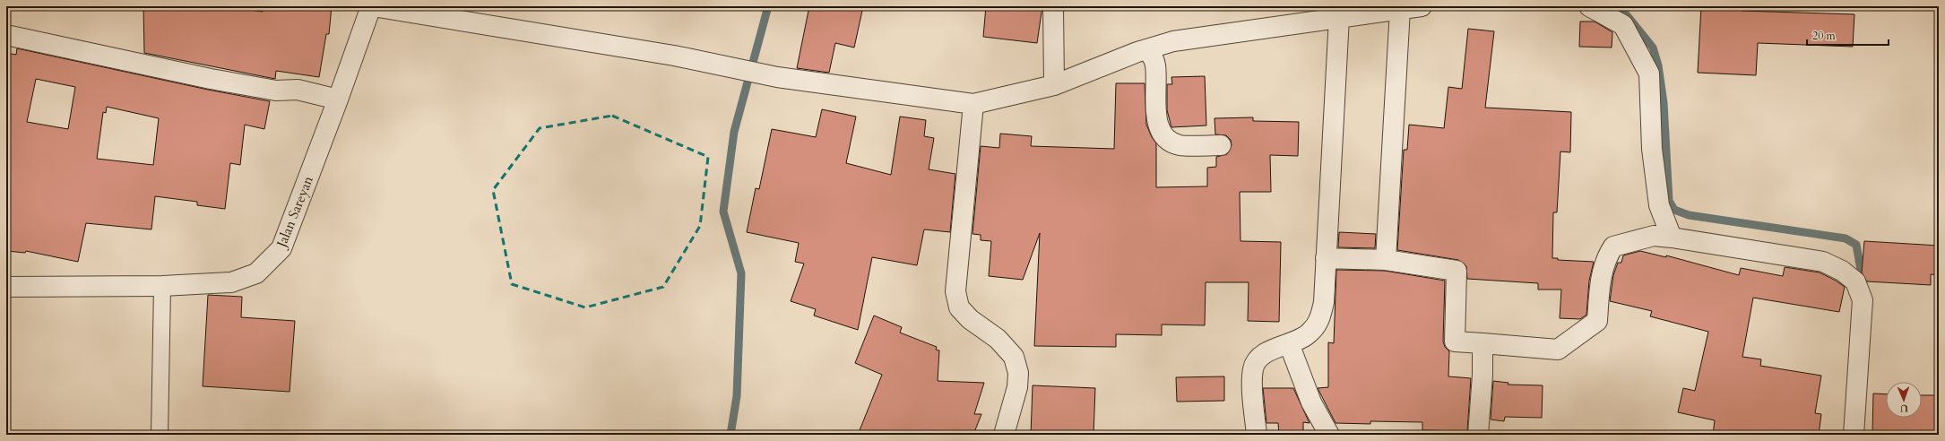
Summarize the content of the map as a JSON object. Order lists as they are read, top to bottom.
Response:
{
  "streets": {
    "street": ["Jalan Sareyan"]
  },
  "scale_bar": "20 m",
  "north": "bottom"
}
